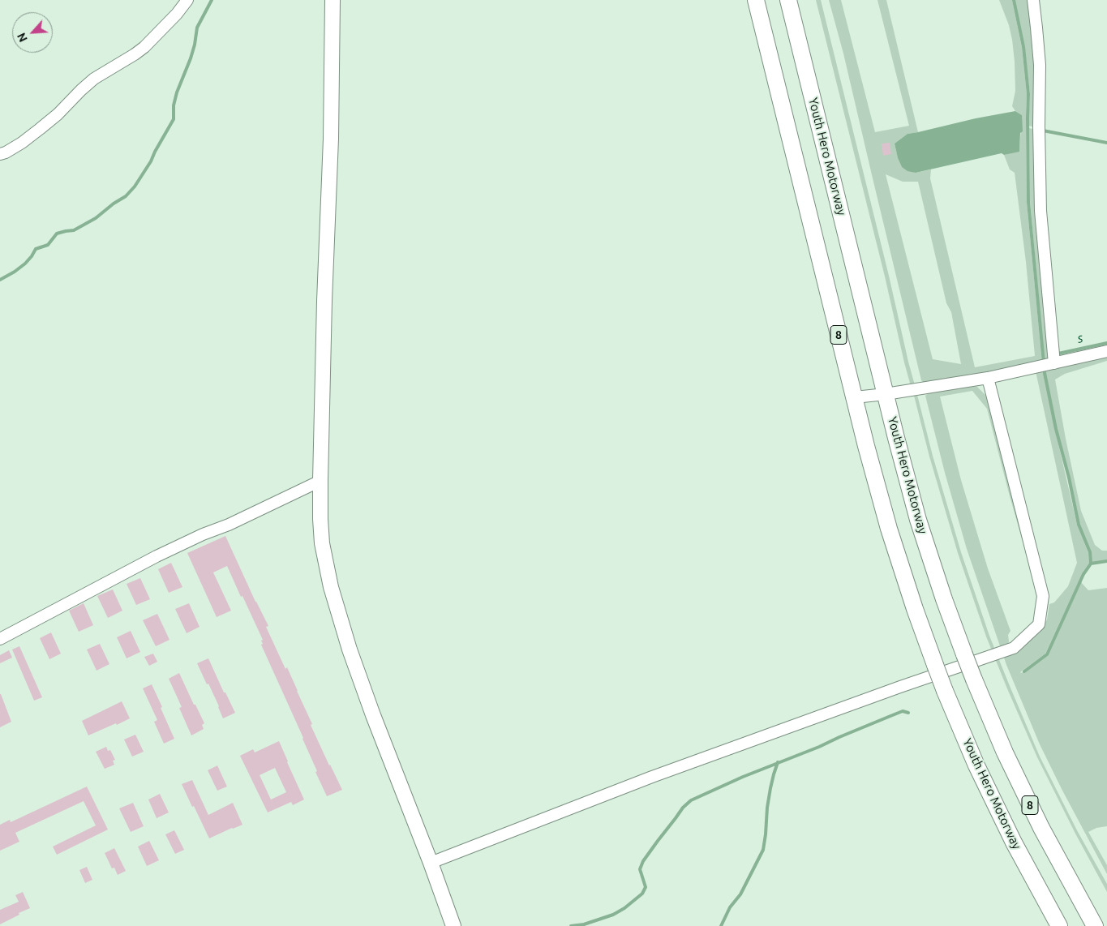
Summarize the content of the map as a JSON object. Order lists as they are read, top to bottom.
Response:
{
  "streets": {
    "highway": ["Youth Hero Motorway", "8"]
  },
  "water": ["s"],
  "north": "bottom left"
}
